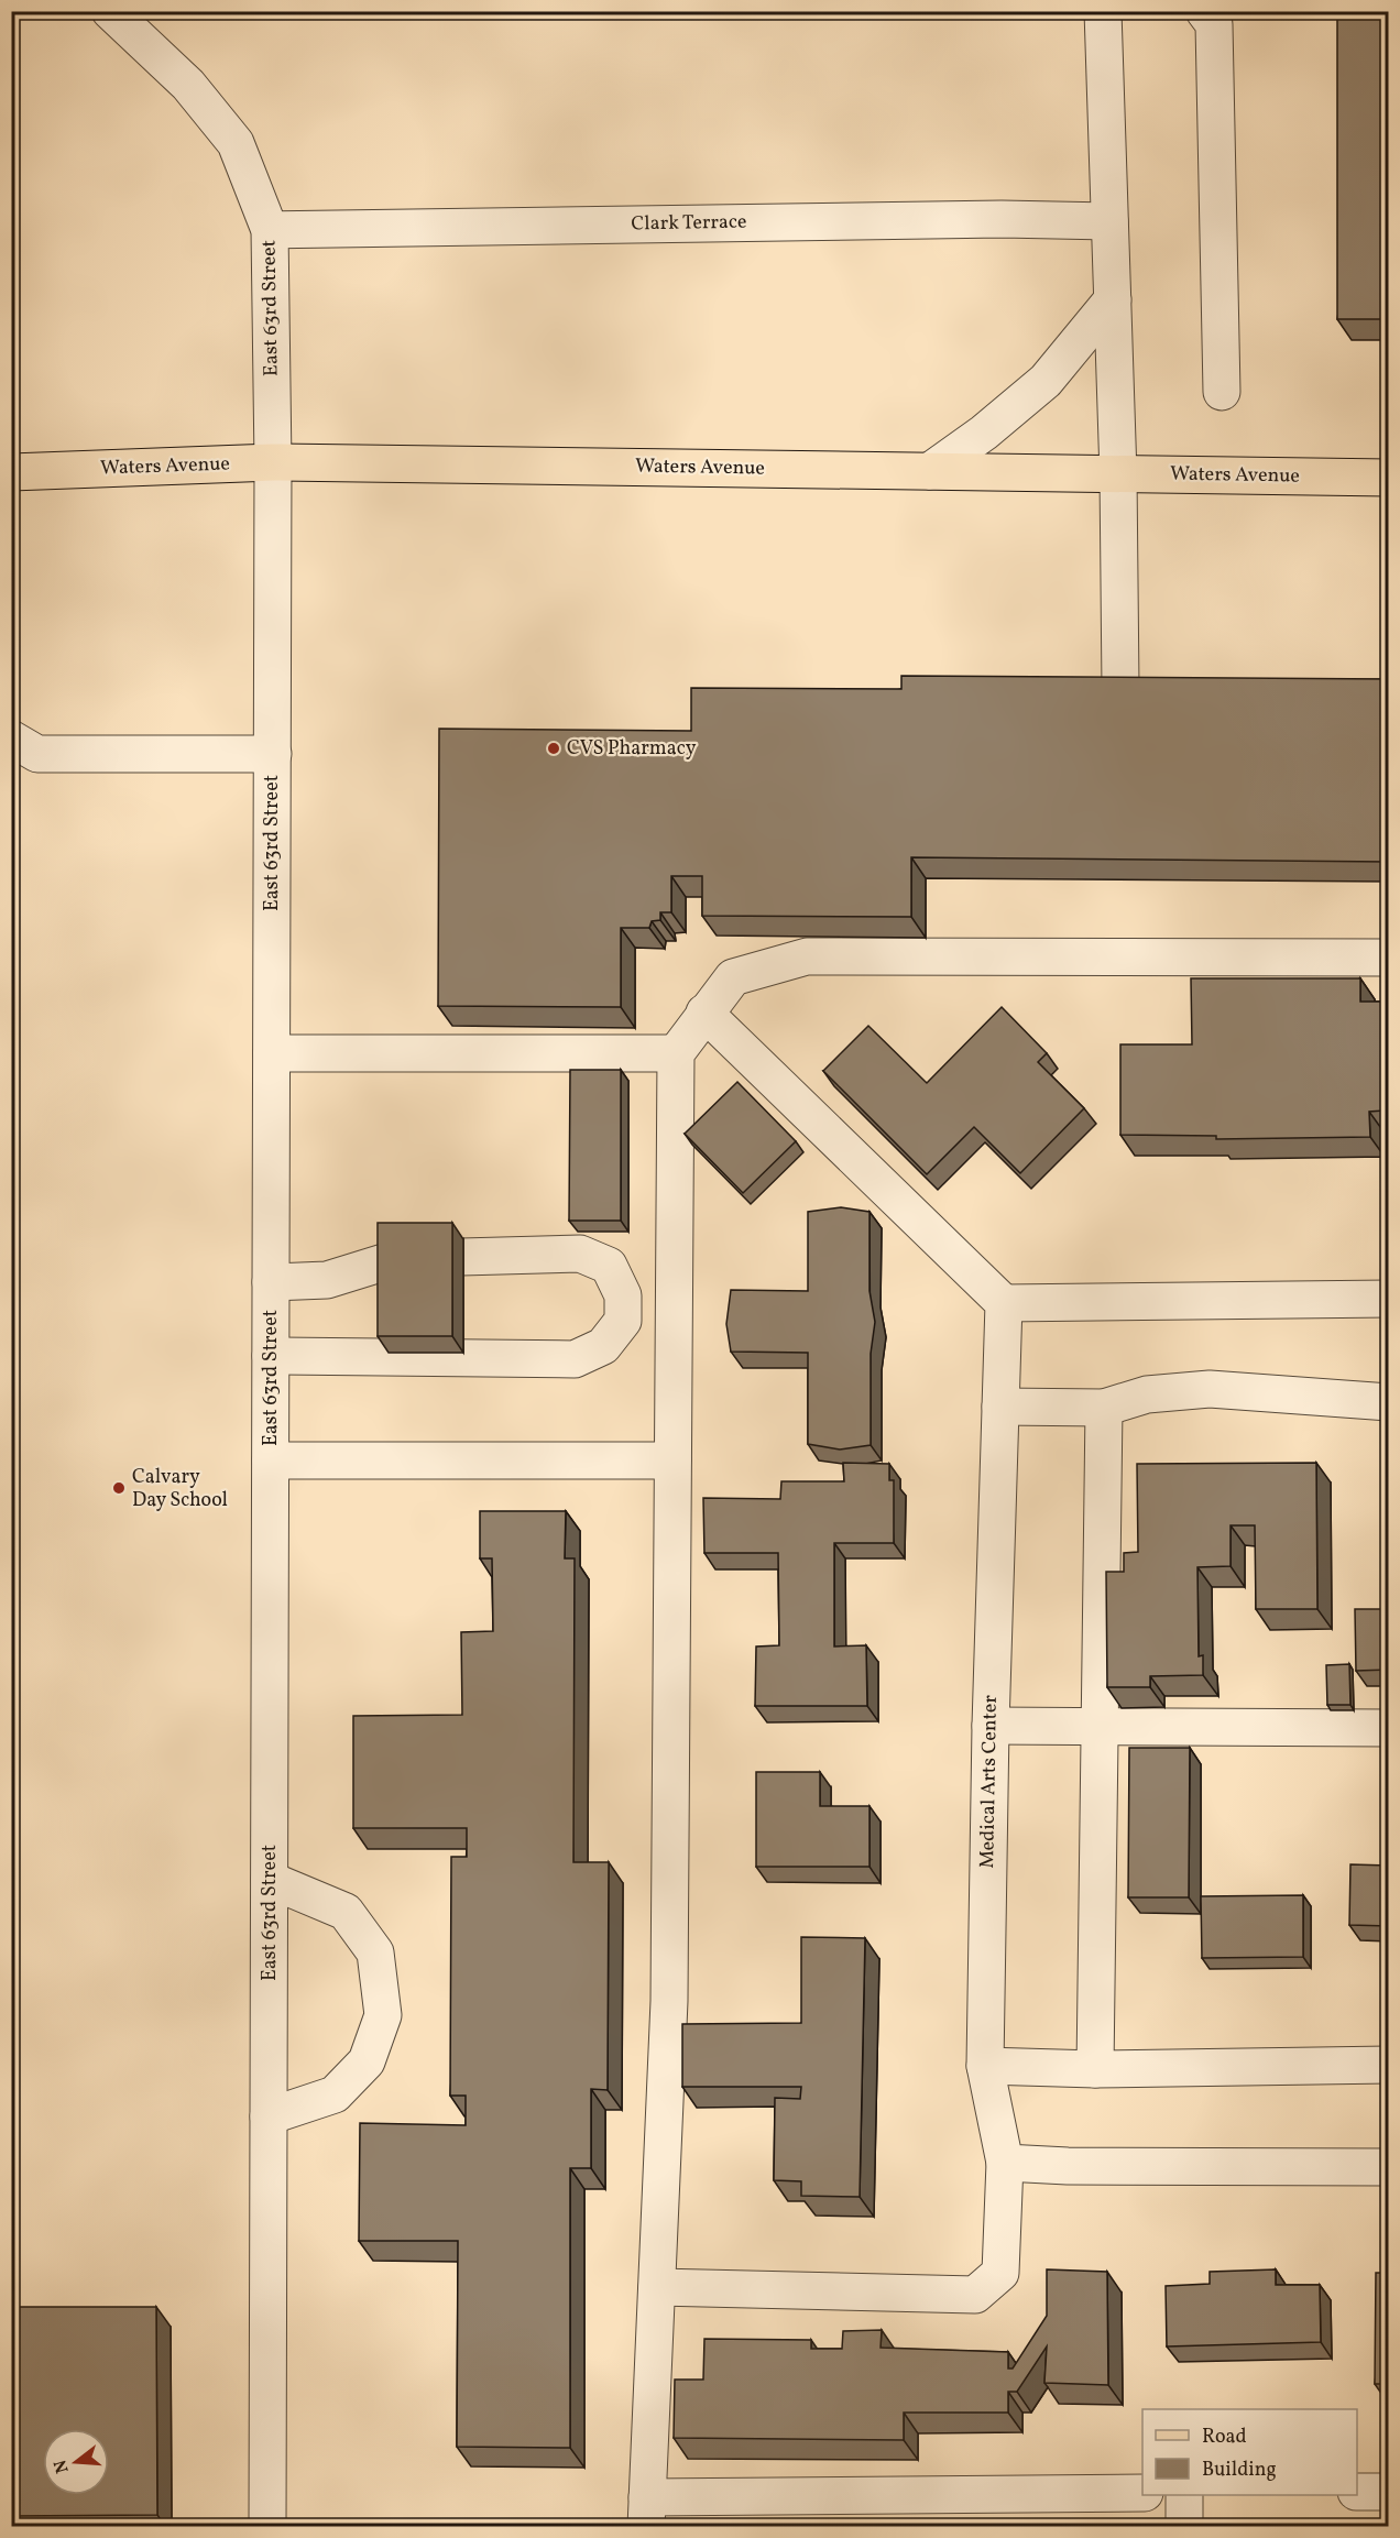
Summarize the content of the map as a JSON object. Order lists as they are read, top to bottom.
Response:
{
  "streets": {
    "main road": ["Waters Avenue"],
    "street": ["Clark Terrace", "East 63rd Street", "Medical Arts Center"]
  },
  "crossings": [
    ["Clark Terrace", "East 63rd Street"],
    ["East 63rd Street", "Waters Avenue"]
  ],
  "places": ["CVS Pharmacy", "Calvary Day School"],
  "legend": ["Road", "Building"],
  "north": "left"
}
